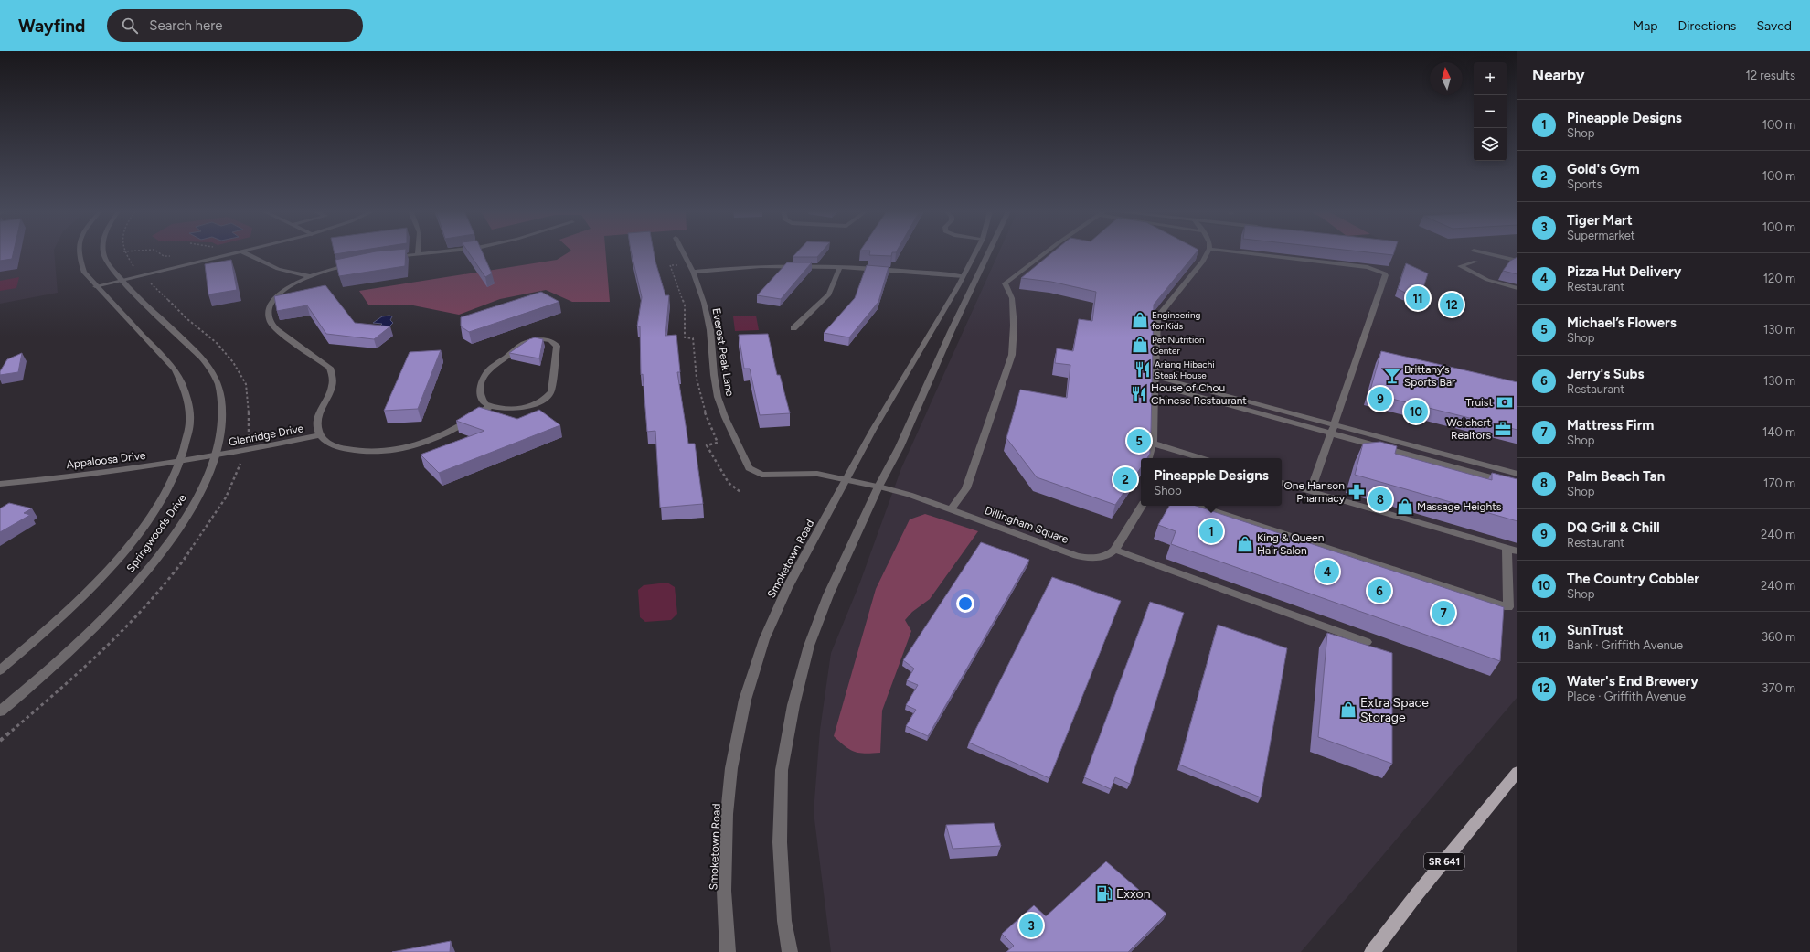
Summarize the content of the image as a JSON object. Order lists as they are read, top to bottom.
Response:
{
  "streets": {
    "main road": ["SR 641"],
    "street": [
      "Everest Peak Lane",
      "Glenridge Drive",
      "Appaloosa Drive",
      "Dillingham Square",
      "Springwoods Drive",
      "Smoketown Road"
    ]
  },
  "crossings": [
    ["Everest Peak Lane", "Dillingham Square"],
    ["Everest Peak Lane", "Smoketown Road"],
    ["Glenridge Drive", "Appaloosa Drive"],
    ["Glenridge Drive", "Springwoods Drive"],
    ["Appaloosa Drive", "Springwoods Drive"]
  ],
  "places": {
    "shop": [
      "Engineering for Kids",
      "Pet Nutrition Center",
      "Massage Heights",
      "King & Queen Hair Salon",
      "Extra Space Storage"
    ],
    "restaurant": ["Ariang Hibachi Steak House", "House of Chou Chinese Restaurant"],
    "bar": ["Brittany’s Sports Bar"],
    "bank": ["Truist"],
    "office": ["Weichert Realtors"],
    "pharmacy": ["One Hanson Pharmacy"],
    "fuel station": ["Exxon"]
  },
  "north": "top",
  "page": {
    "header": "Wayfind",
    "search": "Search here",
    "nav": ["Map", "Directions", "Saved"],
    "heading": ["Nearby", "12 results"],
    "map_buttons": ["+", "−"],
    "list": [
      {
        "mark": "1",
        "name": "Pineapple Designs",
        "note": "Shop",
        "value": "100 m"
      },
      {
        "mark": "2",
        "name": "Gold's Gym",
        "note": "Sports",
        "value": "100 m"
      },
      {
        "mark": "3",
        "name": "Tiger Mart",
        "note": "Supermarket",
        "value": "100 m"
      },
      {
        "mark": "4",
        "name": "Pizza Hut Delivery",
        "note": "Restaurant",
        "value": "120 m"
      },
      {
        "mark": "5",
        "name": "Michael’s Flowers",
        "note": "Shop",
        "value": "130 m"
      },
      {
        "mark": "6",
        "name": "Jerry's Subs",
        "note": "Restaurant",
        "value": "130 m"
      },
      {
        "mark": "7",
        "name": "Mattress Firm",
        "note": "Shop",
        "value": "140 m"
      },
      {
        "mark": "8",
        "name": "Palm Beach Tan",
        "note": "Shop",
        "value": "170 m"
      },
      {
        "mark": "9",
        "name": "DQ Grill & Chill",
        "note": "Restaurant",
        "value": "240 m"
      },
      {
        "mark": "10",
        "name": "The Country Cobbler",
        "note": "Shop",
        "value": "240 m"
      },
      {
        "mark": "11",
        "name": "SunTrust",
        "note": "Bank · Griffith Avenue",
        "value": "360 m"
      },
      {
        "mark": "12",
        "name": "Water's End Brewery",
        "note": "Place · Griffith Avenue",
        "value": "370 m"
      }
    ],
    "pins": [
      "11",
      "12",
      "9",
      "10",
      "5",
      "2",
      "8",
      "1",
      "4",
      "6",
      "7",
      "3"
    ],
    "popup": ["Pineapple Designs", "Shop"]
  }
}
